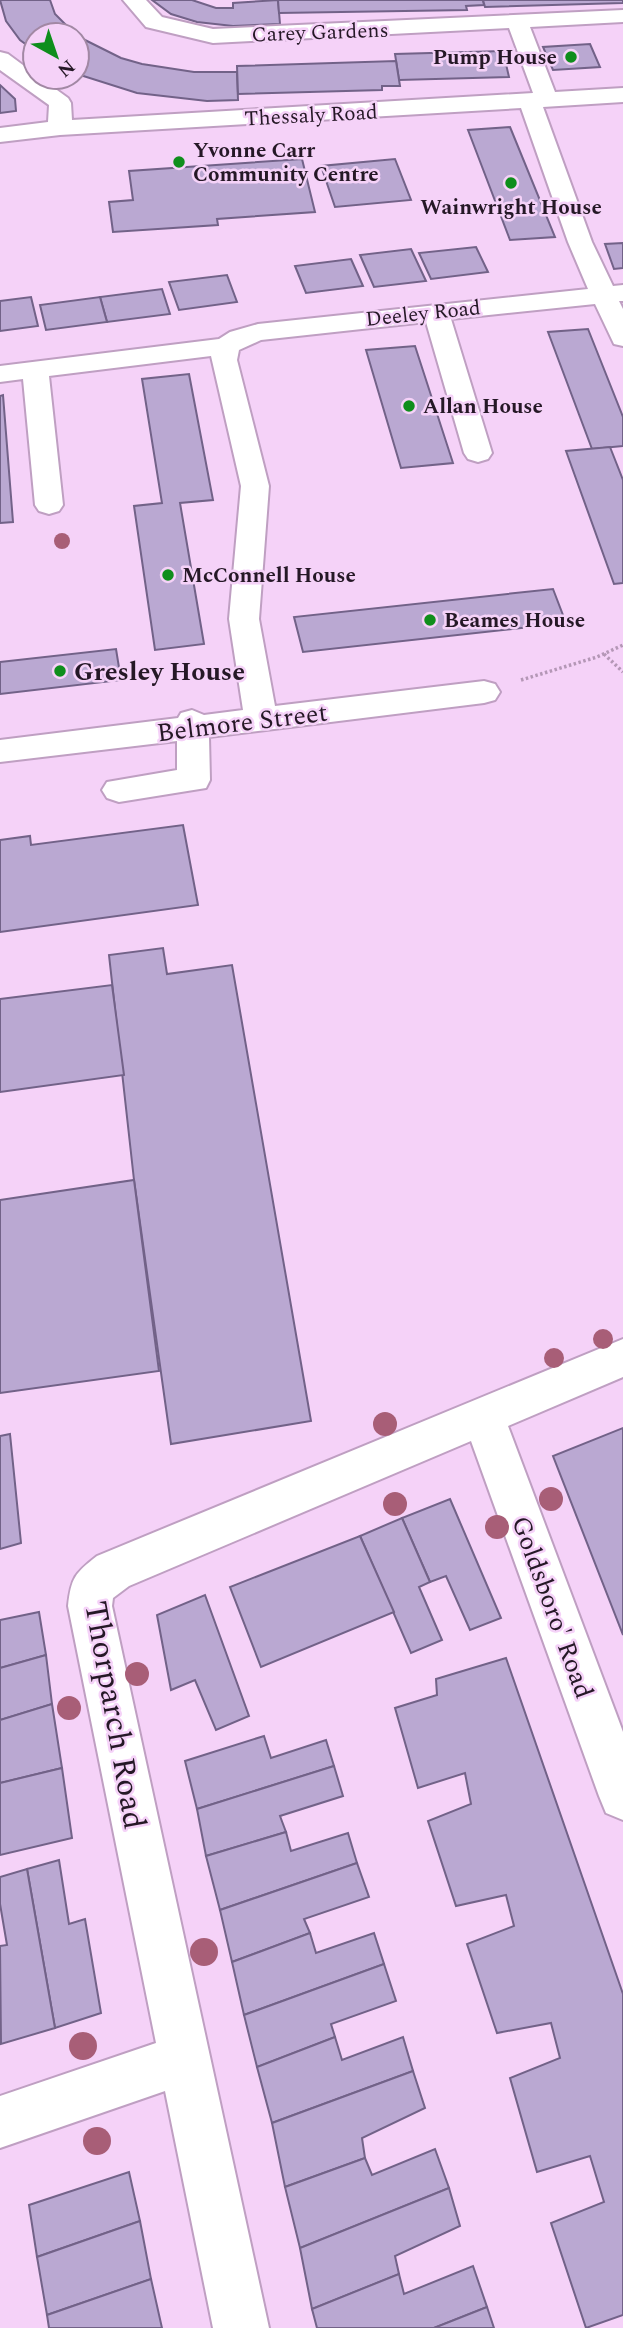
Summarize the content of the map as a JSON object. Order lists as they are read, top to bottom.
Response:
{
  "streets": {
    "street": [
      "Carey Gardens",
      "Thessaly Road",
      "Deeley Road",
      "Belmore Street",
      "Goldsboro' Road",
      "Thorparch Road"
    ]
  },
  "crossings": [
    ["Goldsboro' Road", "Thorparch Road"]
  ],
  "places": [
    "Pump House",
    "Yvonne Carr Community Centre",
    "Wainwright House",
    "Allan House",
    "McConnell House",
    "Beames House",
    "Gresley House"
  ],
  "north": "bottom right"
}
